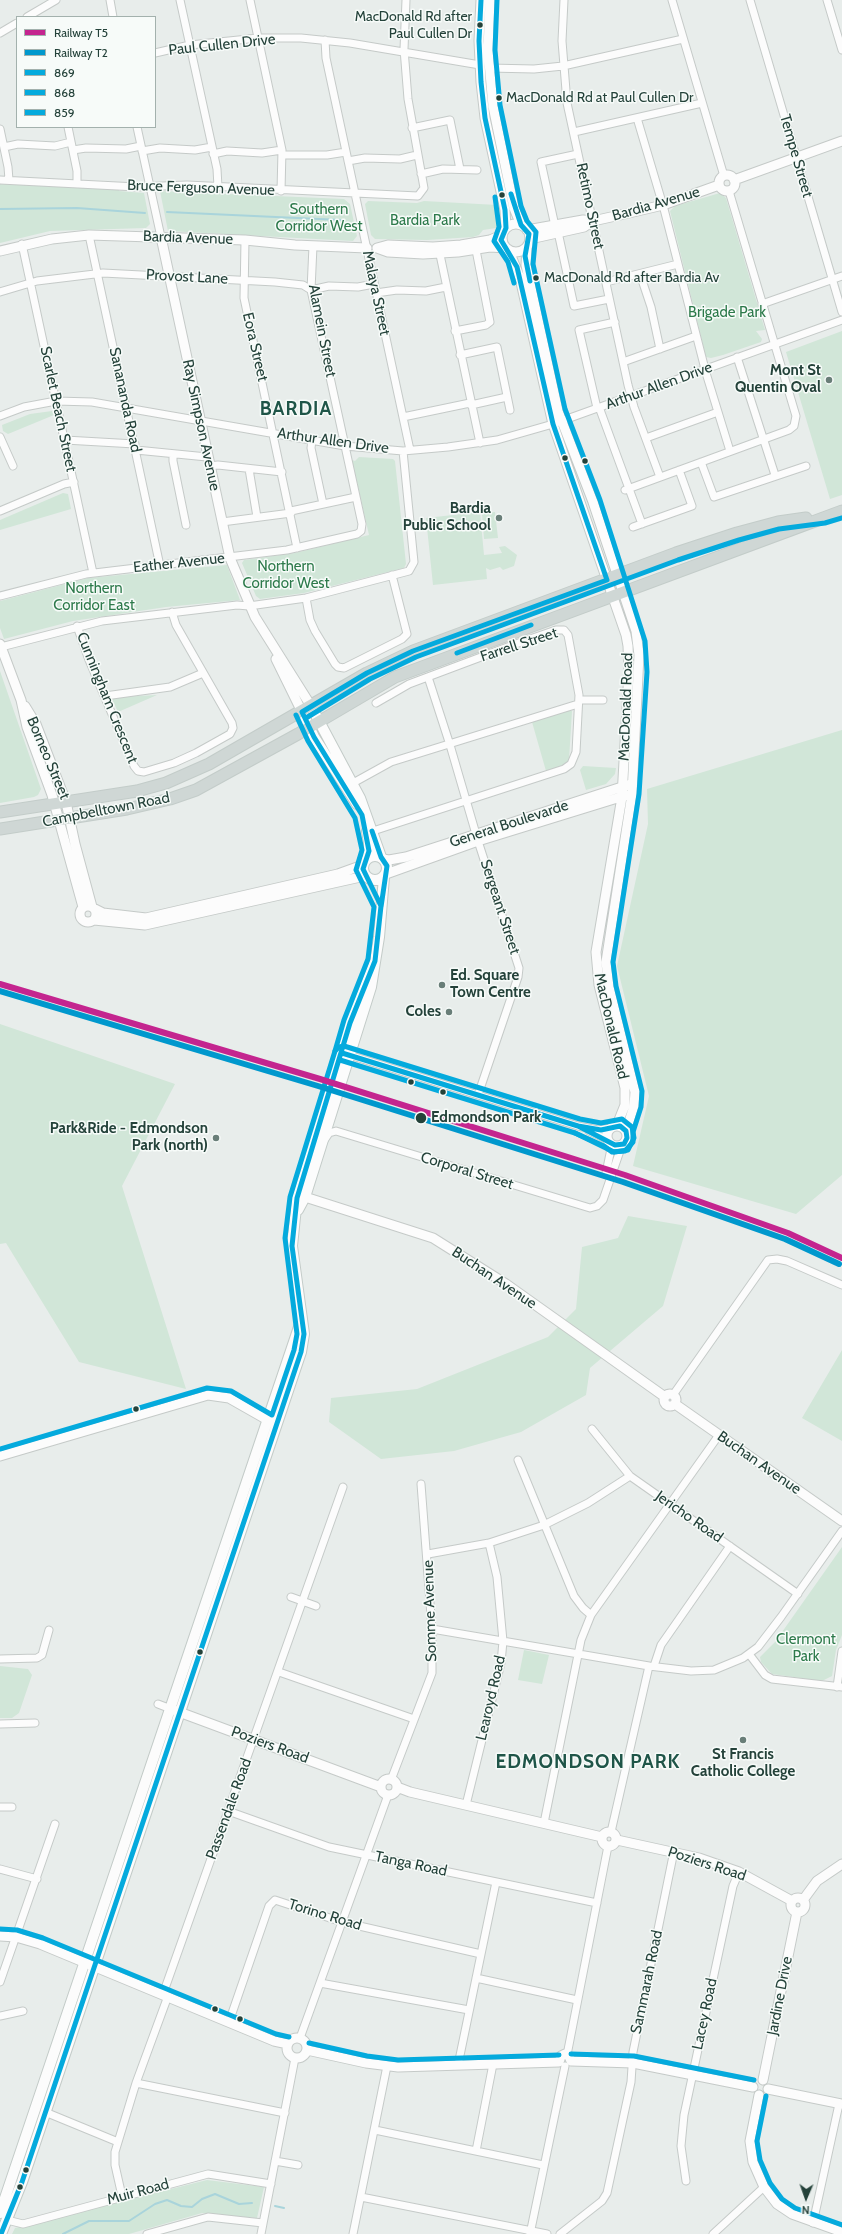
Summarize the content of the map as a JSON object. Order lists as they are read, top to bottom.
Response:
{
  "streets": {
    "main road": ["Campbelltown Road"],
    "street": [
      "Paul Cullen Drive",
      "Tempe Street",
      "Bruce Ferguson Avenue",
      "Bardia Avenue",
      "Retimo Street",
      "Provost Lane",
      "Malaya Street",
      "Alamein Street",
      "Eora Street",
      "Arthur Allen Drive",
      "Sanananda Road",
      "Scarlet Beach Street",
      "Ray Simpson Avenue",
      "Eather Avenue",
      "Farrell Street",
      "Cunningham Crescent",
      "MacDonald Road",
      "Borneo Street",
      "General Boulevarde",
      "Sergeant Street",
      "Corporal Street",
      "Buchan Avenue",
      "Jericho Road",
      "Somme Avenue",
      "Learoyd Road",
      "Poziers Road",
      "Passendale Road",
      "Tanga Road",
      "Torino Road",
      "Sammarah Road",
      "Jardine Drive",
      "Lacey Road",
      "Muir Road"
    ]
  },
  "crossings": [
    ["Paul Cullen Drive", "Bruce Ferguson Avenue"],
    ["Paul Cullen Drive", "Malaya Street"],
    ["Bruce Ferguson Avenue", "Malaya Street"],
    ["Bruce Ferguson Avenue", "Ray Simpson Avenue"],
    ["Bardia Avenue", "Retimo Street"],
    ["Bardia Avenue", "Malaya Street"],
    ["Bardia Avenue", "Alamein Street"],
    ["Bardia Avenue", "Eora Street"],
    ["Bardia Avenue", "Sanananda Road"],
    ["Bardia Avenue", "Scarlet Beach Street"],
    ["Bardia Avenue", "Ray Simpson Avenue"],
    ["Bardia Avenue", "MacDonald Road"],
    ["Retimo Street", "Arthur Allen Drive"],
    ["Provost Lane", "Malaya Street"],
    ["Provost Lane", "Alamein Street"],
    ["Provost Lane", "Eora Street"],
    ["Provost Lane", "Sanananda Road"],
    ["Provost Lane", "Scarlet Beach Street"],
    ["Provost Lane", "Ray Simpson Avenue"],
    ["Malaya Street", "Arthur Allen Drive"],
    ["Alamein Street", "Arthur Allen Drive"],
    ["Alamein Street", "Eather Avenue"],
    ["Eora Street", "Arthur Allen Drive"],
    ["Eora Street", "Eather Avenue"],
    ["Arthur Allen Drive", "Sanananda Road"],
    ["Arthur Allen Drive", "Scarlet Beach Street"],
    ["Arthur Allen Drive", "Ray Simpson Avenue"],
    ["Arthur Allen Drive", "MacDonald Road"],
    ["Sanananda Road", "Eather Avenue"],
    ["Scarlet Beach Street", "Eather Avenue"],
    ["Ray Simpson Avenue", "Eather Avenue"],
    ["Ray Simpson Avenue", "Campbelltown Road"],
    ["Farrell Street", "Sergeant Street"],
    ["MacDonald Road", "Campbelltown Road"],
    ["MacDonald Road", "General Boulevarde"],
    ["MacDonald Road", "Corporal Street"],
    ["Borneo Street", "Campbelltown Road"],
    ["General Boulevarde", "Sergeant Street"],
    ["Somme Avenue", "Poziers Road"],
    ["Poziers Road", "Passendale Road"],
    ["Poziers Road", "Sammarah Road"],
    ["Poziers Road", "Jardine Drive"],
    ["Poziers Road", "Lacey Road"],
    ["Passendale Road", "Tanga Road"],
    ["Passendale Road", "Muir Road"]
  ],
  "districts": ["BARDIA", "EDMONDSON PARK"],
  "parks": [
    "Southern Corridor West",
    "Bardia Park",
    "Brigade Park",
    "Northern Corridor West",
    "Northern Corridor East",
    "Clermont Park"
  ],
  "places": [
    "MacDonald Rd after Paul Cullen Dr",
    "MacDonald Rd at Paul Cullen Dr",
    "MacDonald Rd after Bardia Av",
    "Mont St Quentin Oval",
    "Bardia Public School",
    "Ed. Square Town Centre",
    "Coles",
    "Edmondson Park",
    "Park&Ride - Edmondson Park (north)",
    "St Francis Catholic College"
  ],
  "lines": [
    "transit line 869",
    "transit line 868",
    "rail line T5",
    "rail line T2",
    "transit line 859"
  ],
  "legend": [
    "Railway T5",
    "Railway T2",
    "869",
    "868",
    "859"
  ],
  "north": "bottom"
}
